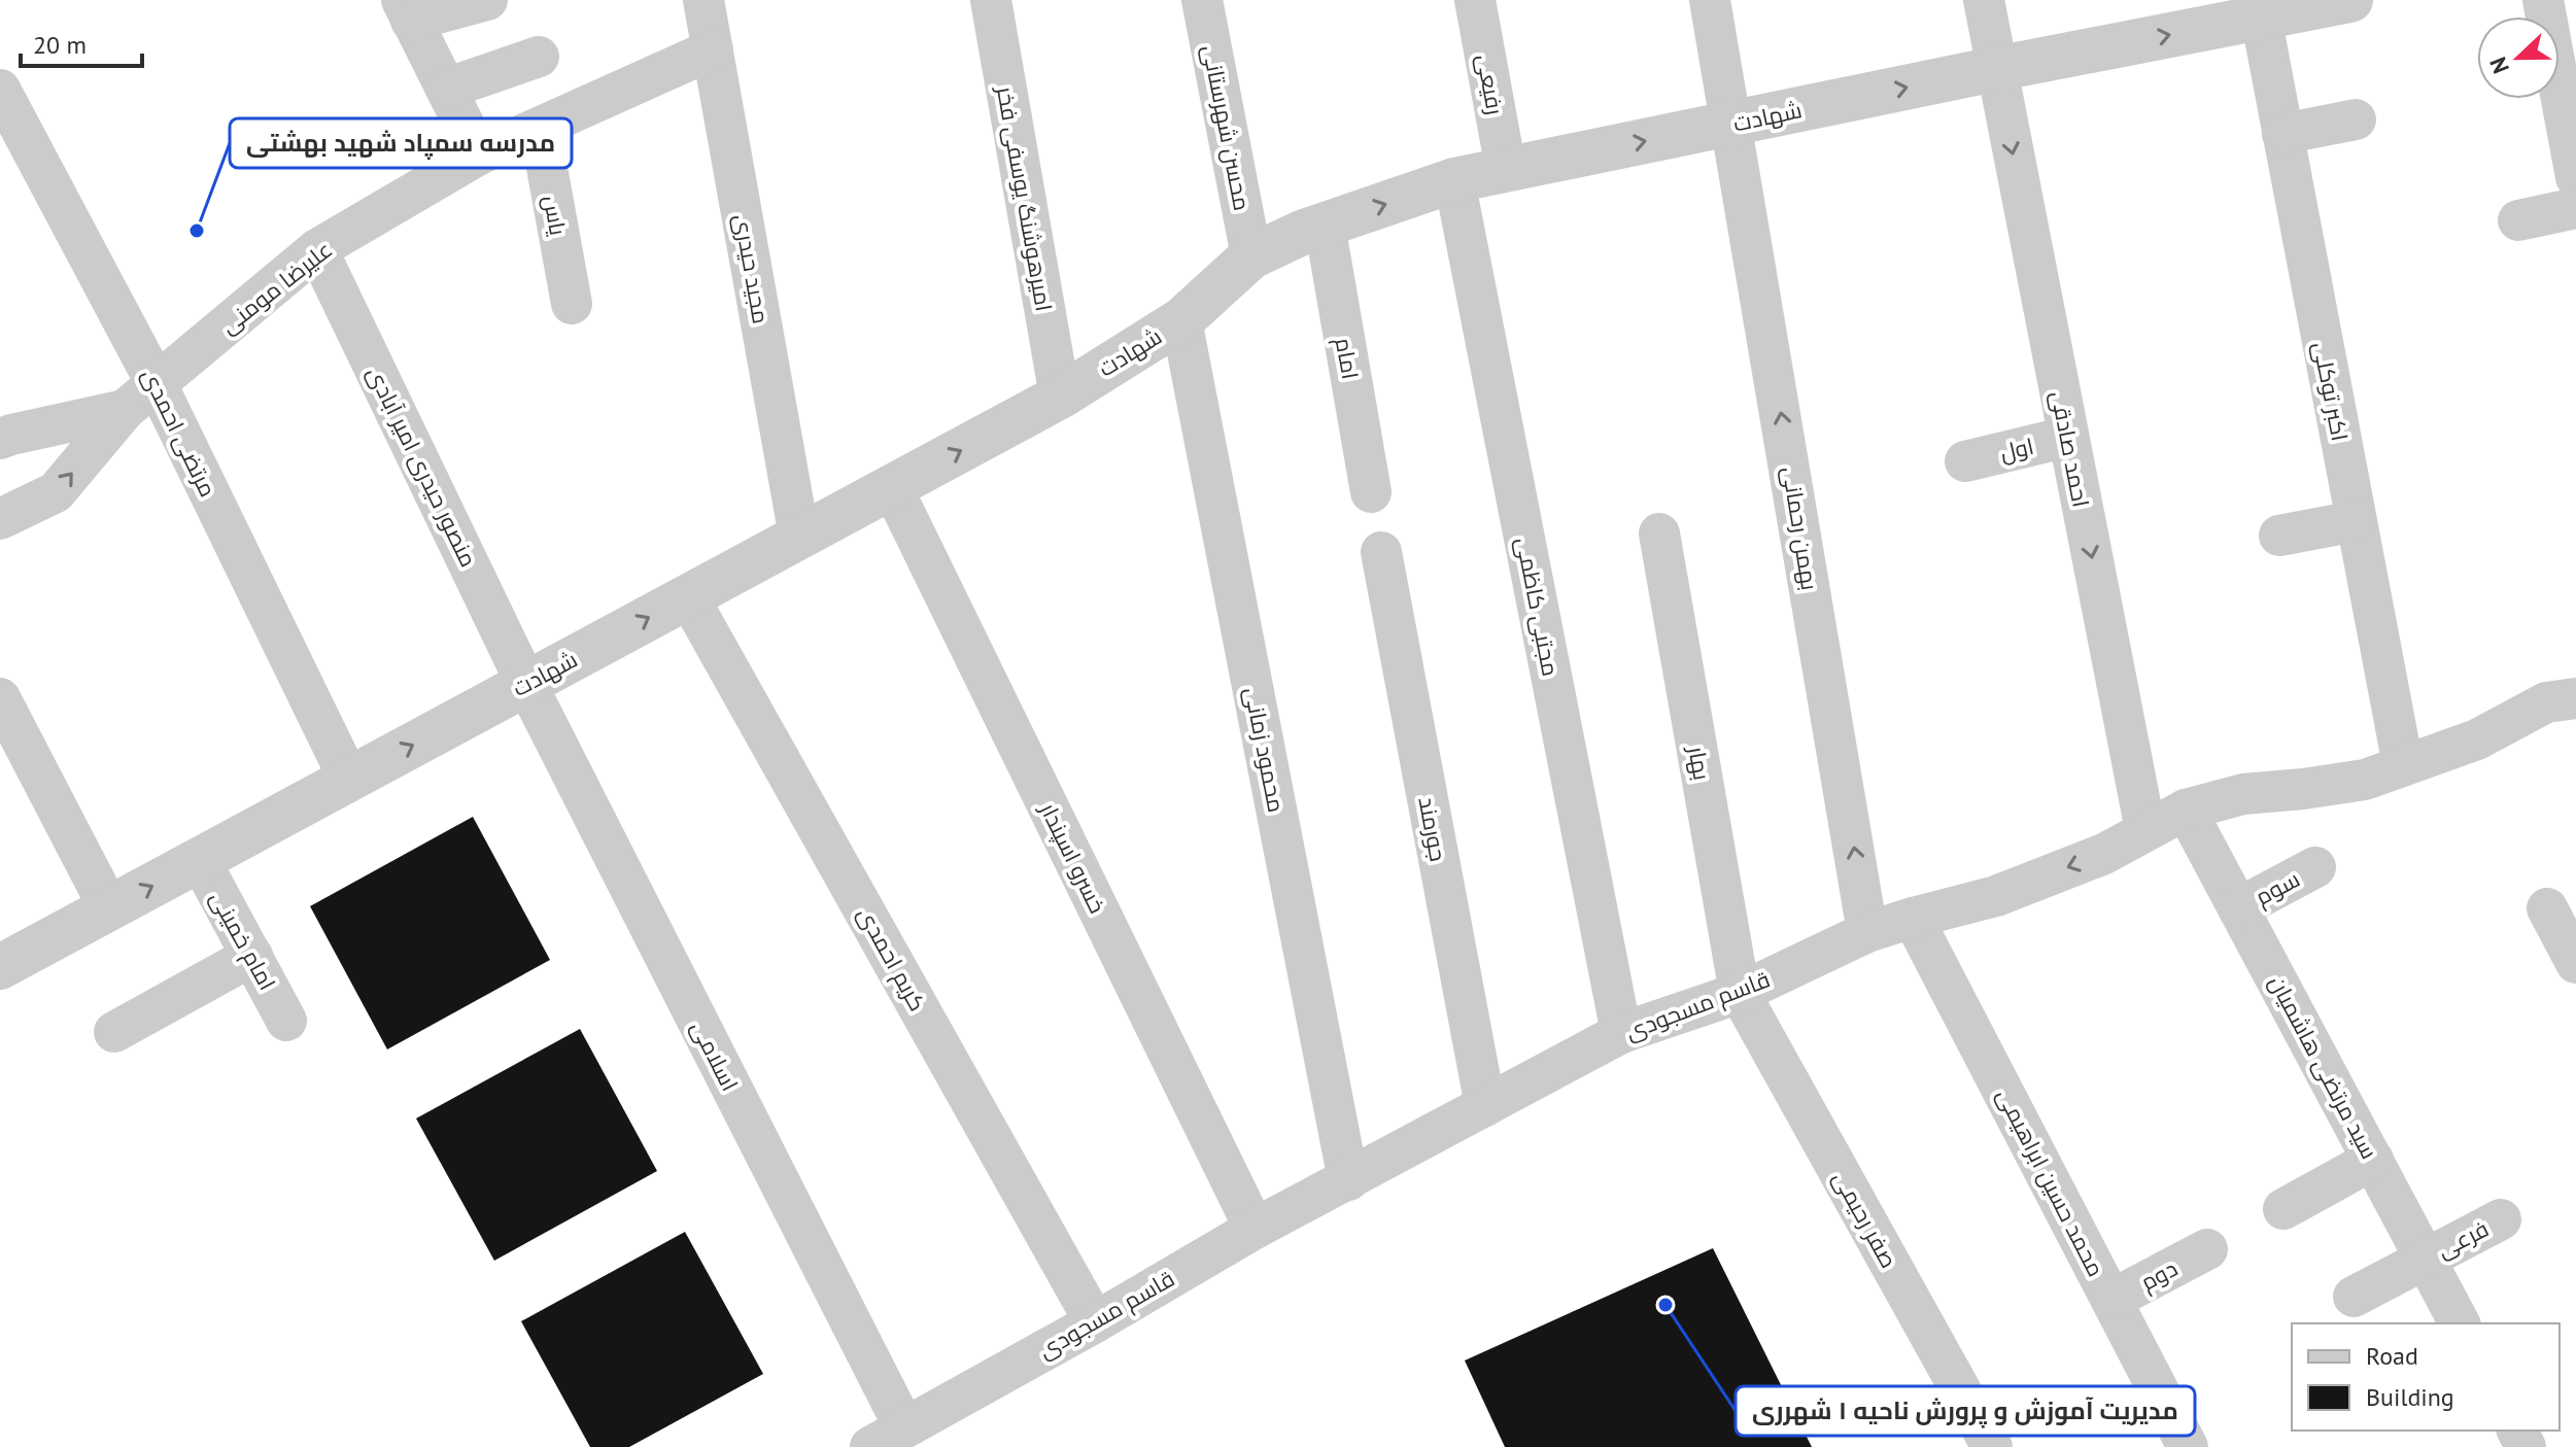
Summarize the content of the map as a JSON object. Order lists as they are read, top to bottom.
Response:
{
  "streets": {
    "street": [
      "رفیعی",
      "شهادت",
      "محسن شهرستانی",
      "امیرهوشنگ یوسفی فخر",
      "یاس",
      "مجید حیدری",
      "علیرضا مومنی",
      "امام",
      "اکبر توکلی",
      "مرتضی احمدی",
      "اول",
      "احمد صادقی",
      "منصور حیدری امیر آبادی",
      "بهمن رحمانی",
      "مجتبی کاظمی",
      "محمود زمانی",
      "بهار",
      "جورمند",
      "خسرو اسپندار",
      "سوم",
      "امام خمینی",
      "کریم احمدی",
      "قاسم مسجودی",
      "اسلامی",
      "سید مرتضی هاشمیان",
      "محمد حسین ابراهیمی",
      "صفر رحیمی",
      "فرعی",
      "دوم"
    ]
  },
  "crossings": [
    ["رفیعی", "شهادت"],
    ["شهادت", "محسن شهرستانی"],
    ["شهادت", "امیرهوشنگ یوسفی فخر"],
    ["شهادت", "مجید حیدری"],
    ["شهادت", "امام"],
    ["شهادت", "اکبر توکلی"],
    ["شهادت", "مرتضی احمدی"],
    ["شهادت", "احمد صادقی"],
    ["شهادت", "منصور حیدری امیر آبادی"],
    ["شهادت", "بهمن رحمانی"],
    ["شهادت", "مجتبی کاظمی"],
    ["شهادت", "محمود زمانی"],
    ["شهادت", "خسرو اسپندار"],
    ["شهادت", "امام خمینی"],
    ["شهادت", "کریم احمدی"],
    ["شهادت", "اسلامی"],
    ["یاس", "علیرضا مومنی"],
    ["مجید حیدری", "علیرضا مومنی"],
    ["علیرضا مومنی", "مرتضی احمدی"],
    ["علیرضا مومنی", "منصور حیدری امیر آبادی"],
    ["اکبر توکلی", "قاسم مسجودی"],
    ["اول", "احمد صادقی"],
    ["احمد صادقی", "قاسم مسجودی"],
    ["منصور حیدری امیر آبادی", "اسلامی"],
    ["بهمن رحمانی", "قاسم مسجودی"],
    ["مجتبی کاظمی", "قاسم مسجودی"],
    ["محمود زمانی", "قاسم مسجودی"],
    ["بهار", "قاسم مسجودی"],
    ["بهار", "صفر رحیمی"],
    ["جورمند", "قاسم مسجودی"],
    ["خسرو اسپندار", "قاسم مسجودی"],
    ["سوم", "سید مرتضی هاشمیان"],
    ["کریم احمدی", "قاسم مسجودی"],
    ["قاسم مسجودی", "اسلامی"],
    ["قاسم مسجودی", "سید مرتضی هاشمیان"],
    ["قاسم مسجودی", "محمد حسین ابراهیمی"],
    ["قاسم مسجودی", "صفر رحیمی"],
    ["سید مرتضی هاشمیان", "فرعی"],
    ["محمد حسین ابراهیمی", "دوم"]
  ],
  "one_way": ["شهادت", "احمد صادقی", "بهمن رحمانی"],
  "places": ["مدرسه سمپاد شهید بهشتی", "مدیریت آموزش و پرورش ناحیه ۱ شهرری"],
  "legend": ["Road", "Building"],
  "scale_bar": "20 m",
  "north": "left"
}
